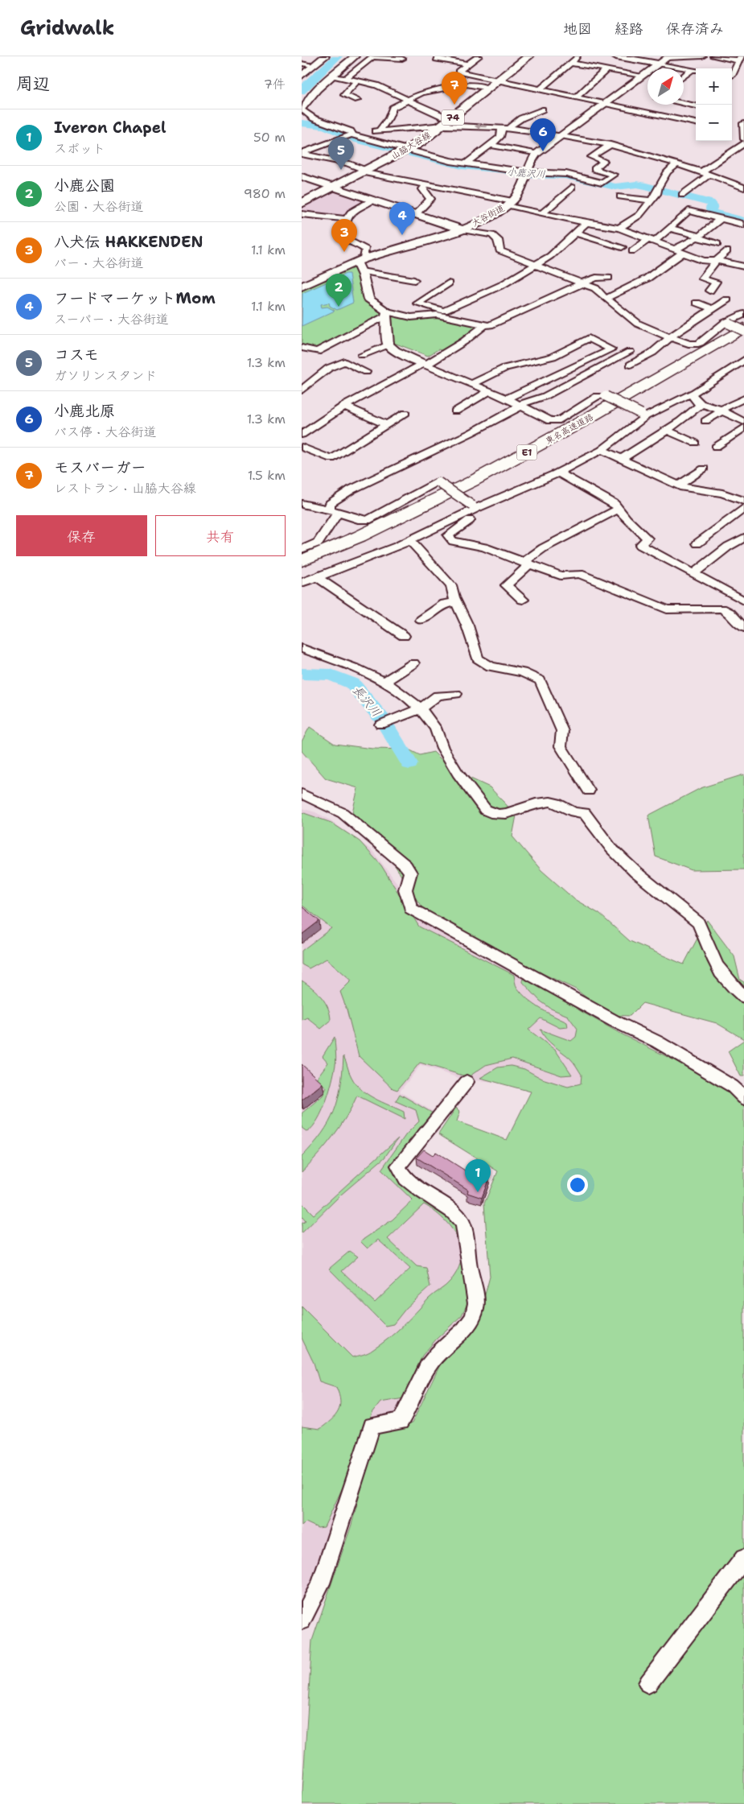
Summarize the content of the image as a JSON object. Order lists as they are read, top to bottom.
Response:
{
  "streets": {
    "highway": ["東名高速道路", "E1"],
    "main road": ["74", "山脇大谷線"],
    "street": ["大谷街道"]
  },
  "water": ["小鹿沢川", "長沢川"],
  "north": "top right",
  "page": {
    "header": "Gridwalk",
    "nav": ["地図", "経路", "保存済み"],
    "heading": ["周辺", "7件"],
    "map_buttons": ["+", "−"],
    "pins": [
      "7",
      "6",
      "5",
      "4",
      "3",
      "2",
      "1"
    ],
    "list": [
      {
        "mark": "1",
        "name": "Iveron Chapel",
        "note": "スポット",
        "value": "50 m"
      },
      {
        "mark": "2",
        "name": "小鹿公園",
        "note": "公園 · 大谷街道",
        "value": "980 m"
      },
      {
        "mark": "3",
        "name": "八犬伝 HAKKENDEN",
        "note": "バー · 大谷街道",
        "value": "1.1 km"
      },
      {
        "mark": "4",
        "name": "フードマーケットMom",
        "note": "スーパー · 大谷街道",
        "value": "1.1 km"
      },
      {
        "mark": "5",
        "name": "コスモ",
        "note": "ガソリンスタンド",
        "value": "1.3 km"
      },
      {
        "mark": "6",
        "name": "小鹿北原",
        "note": "バス停 · 大谷街道",
        "value": "1.3 km"
      },
      {
        "mark": "7",
        "name": "モスバーガー",
        "note": "レストラン · 山脇大谷線",
        "value": "1.5 km"
      }
    ],
    "buttons": ["保存", "共有"]
  }
}
